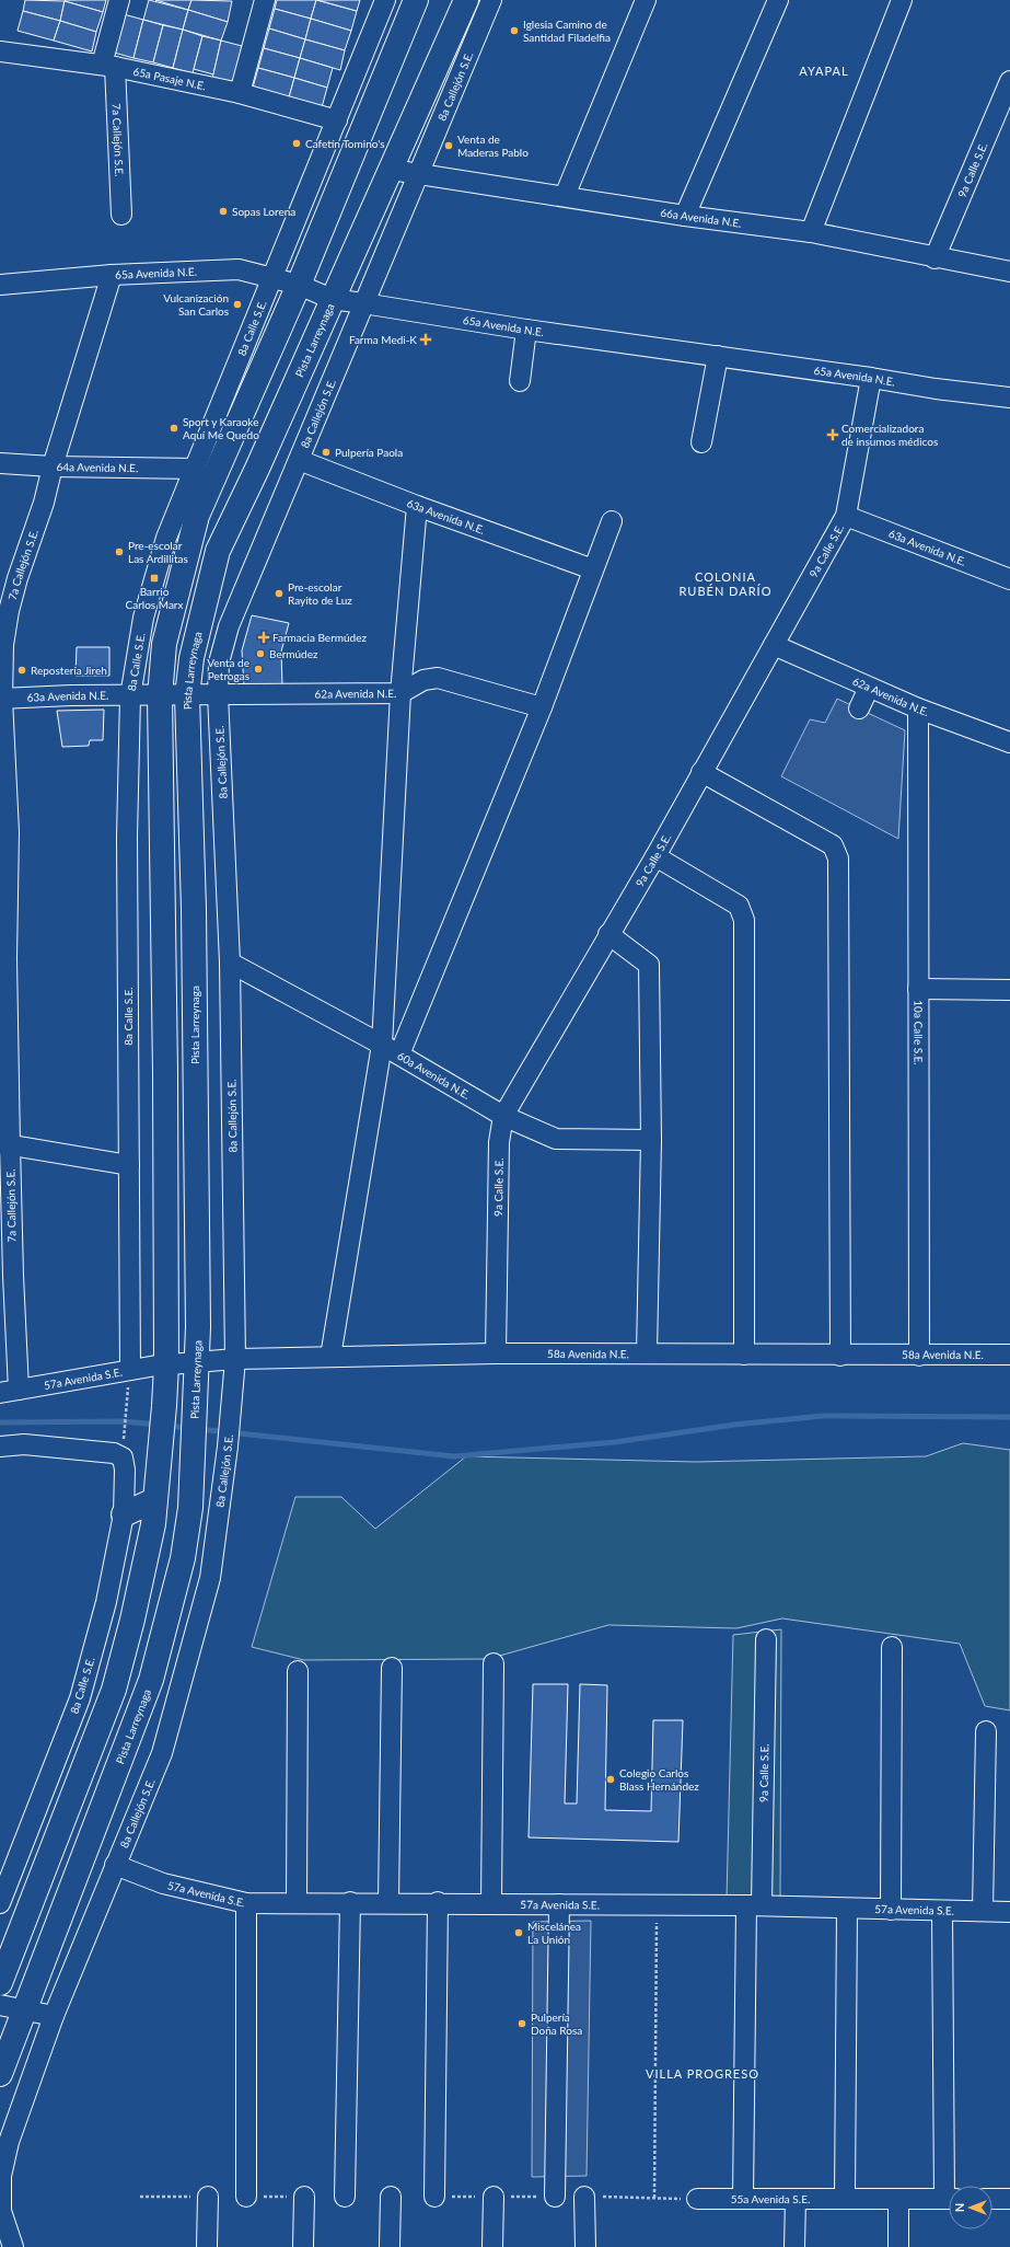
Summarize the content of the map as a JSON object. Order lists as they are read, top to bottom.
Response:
{
  "streets": {
    "main road": ["Pista Larreynaga"],
    "street": [
      "65a Pasaje N.E.",
      "8a Callejón S.E.",
      "7a Callejón S.E.",
      "9a Calle S.E.",
      "66a Avenida N.E.",
      "65a Avenida N.E.",
      "8a Calle S.E.",
      "64a Avenida N.E.",
      "63a Avenida N.E.",
      "62a Avenida N.E.",
      "10a Calle S.E.",
      "60a Avenida N.E.",
      "58a Avenida N.E.",
      "57a Avenida S.E.",
      "55a Avenida S.E."
    ]
  },
  "crossings": [
    ["65a Pasaje N.E.", "7a Callejón S.E."],
    ["65a Pasaje N.E.", "8a Calle S.E."],
    ["8a Callejón S.E.", "66a Avenida N.E."],
    ["8a Callejón S.E.", "65a Avenida N.E."],
    ["8a Callejón S.E.", "63a Avenida N.E."],
    ["8a Callejón S.E.", "62a Avenida N.E."],
    ["8a Callejón S.E.", "60a Avenida N.E."],
    ["8a Callejón S.E.", "58a Avenida N.E."],
    ["8a Callejón S.E.", "57a Avenida S.E."],
    ["7a Callejón S.E.", "65a Avenida N.E."],
    ["7a Callejón S.E.", "64a Avenida N.E."],
    ["7a Callejón S.E.", "63a Avenida N.E."],
    ["7a Callejón S.E.", "57a Avenida S.E."],
    ["9a Calle S.E.", "66a Avenida N.E."],
    ["9a Calle S.E.", "65a Avenida N.E."],
    ["9a Calle S.E.", "63a Avenida N.E."],
    ["9a Calle S.E.", "62a Avenida N.E."],
    ["9a Calle S.E.", "60a Avenida N.E."],
    ["9a Calle S.E.", "58a Avenida N.E."],
    ["9a Calle S.E.", "57a Avenida S.E."],
    ["9a Calle S.E.", "55a Avenida S.E."],
    ["66a Avenida N.E.", "Pista Larreynaga"],
    ["65a Avenida N.E.", "8a Calle S.E."],
    ["65a Avenida N.E.", "Pista Larreynaga"],
    ["8a Calle S.E.", "64a Avenida N.E."],
    ["8a Calle S.E.", "63a Avenida N.E."],
    ["8a Calle S.E.", "57a Avenida S.E."],
    ["Pista Larreynaga", "63a Avenida N.E."],
    ["Pista Larreynaga", "62a Avenida N.E."],
    ["Pista Larreynaga", "58a Avenida N.E."],
    ["63a Avenida N.E.", "62a Avenida N.E."],
    ["62a Avenida N.E.", "10a Calle S.E."],
    ["10a Calle S.E.", "58a Avenida N.E."],
    ["58a Avenida N.E.", "57a Avenida S.E."]
  ],
  "districts": ["AYAPAL", "COLONIA RUBÉN DARÍO", "VILLA PROGRESO"],
  "places": {
    "other": [
      "Iglesia Camino de Santidad Filadelfia",
      "Cafetín Tomino's",
      "Venta de Maderas Pablo",
      "Sopas Lorena",
      "Vulcanización San Carlos",
      "Sport y Karaoke Aquí Me Quedo",
      "Pulpería Paola",
      "Pre-escolar Las Ardillitas",
      "Pre-escolar Rayito de Luz",
      "Bermúdez",
      "Venta de Petrogas",
      "Repostería Jireh",
      "Colegio Carlos Blass Hernández",
      "Miscelánea La Unión",
      "Pulpería Doña Rosa"
    ],
    "health": ["Farma Medi-K", "Comercializadora de insumos médicos", "Farmacia Bermúdez"],
    "transit": ["Barrio Carlos Marx"]
  },
  "north": "left"
}
